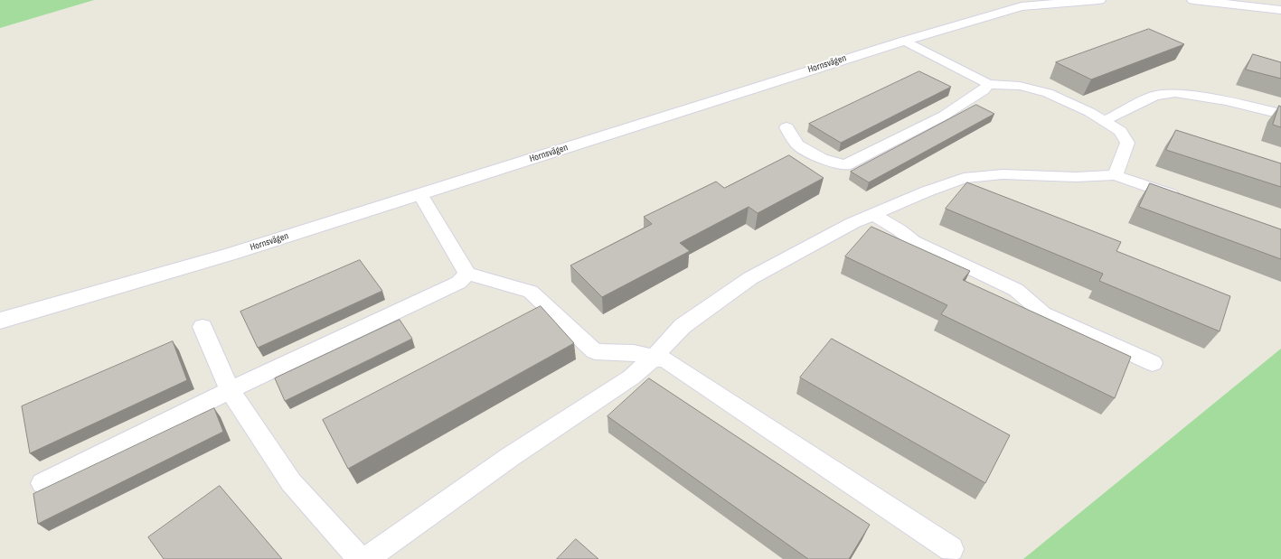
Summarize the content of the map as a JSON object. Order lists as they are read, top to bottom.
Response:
{
  "streets": {
    "street": ["Hornsvägen"]
  }
}
